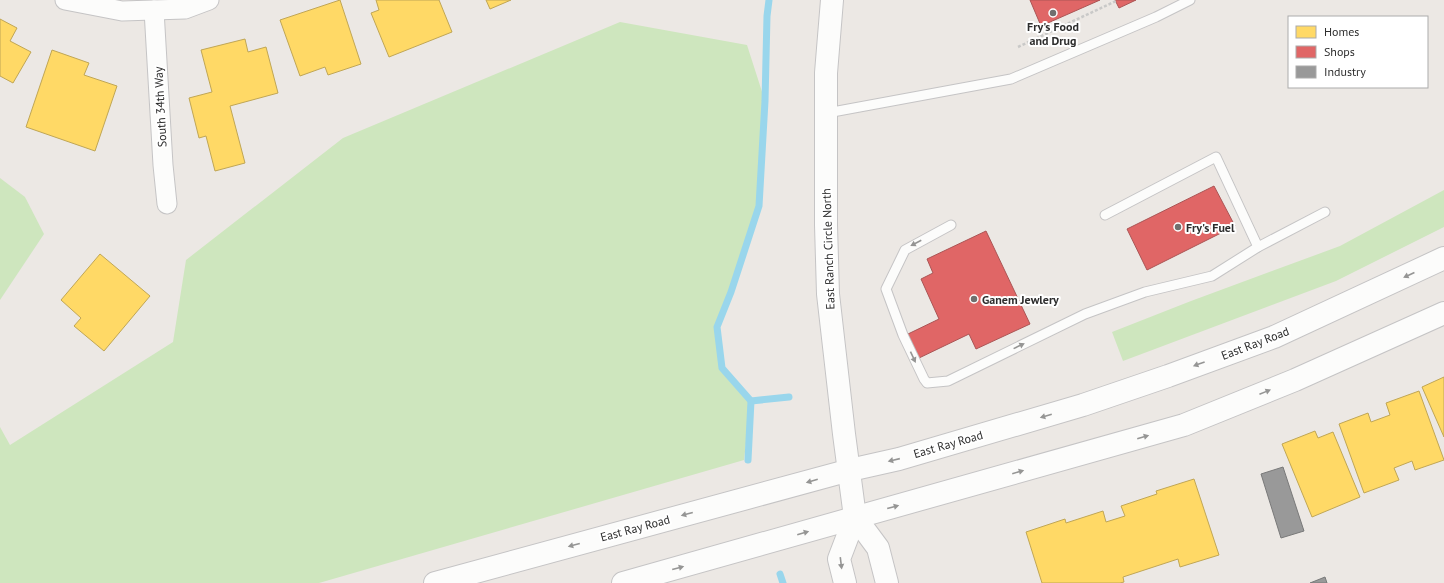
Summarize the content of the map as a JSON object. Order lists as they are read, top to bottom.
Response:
{
  "streets": {
    "main road": ["East Ranch Circle North", "East Ray Road"],
    "street": ["South 34th Way"]
  },
  "crossings": [
    ["East Ranch Circle North", "East Ray Road"]
  ],
  "places": ["Fry's Food and Drug", "Fry's Fuel", "Ganem Jewlery"],
  "legend": ["Homes", "Shops", "Industry"]
}
